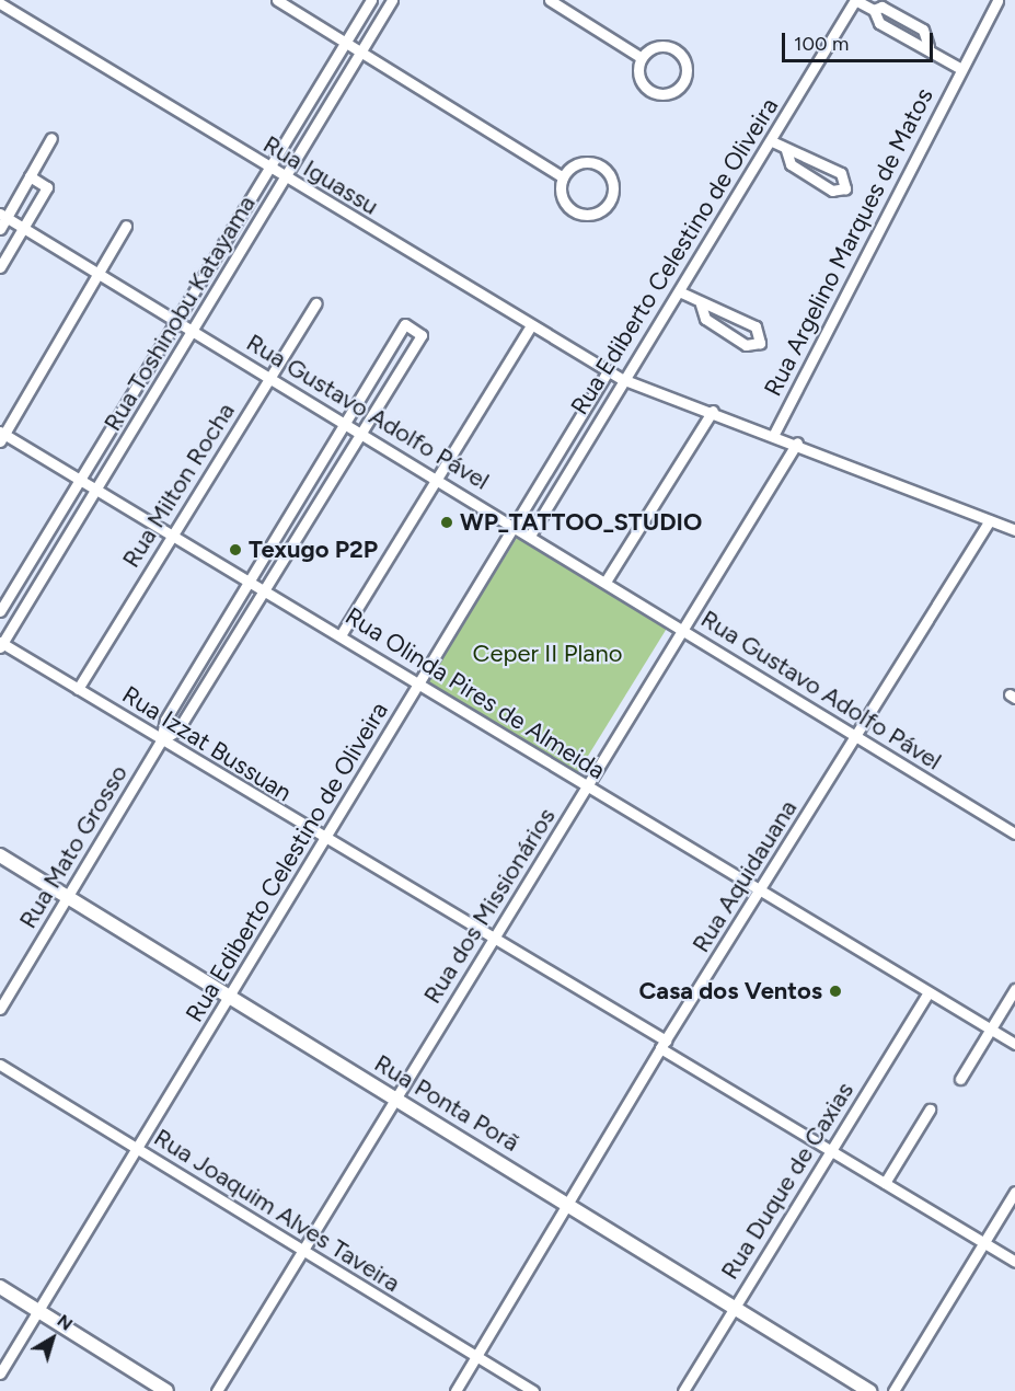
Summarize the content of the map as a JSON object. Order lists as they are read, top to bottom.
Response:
{
  "streets": {
    "street": [
      "Rua Iguassu",
      "Rua Argelino Marques de Matos",
      "Rua Ediberto Celestino de Oliveira",
      "Rua Toshinobu Katayama",
      "Rua Gustavo Adolfo Pável",
      "Rua Milton Rocha",
      "Rua Olinda Pires de Almeida",
      "Rua Izzat Bussuan",
      "Rua Mato Grosso",
      "Rua Aquidauana",
      "Rua dos Missionários",
      "Rua Ponta Porã",
      "Rua Duque de Caxias",
      "Rua Joaquim Alves Taveira"
    ]
  },
  "crossings": [
    ["Rua Iguassu", "Rua Argelino Marques de Matos"],
    ["Rua Iguassu", "Rua Ediberto Celestino de Oliveira"],
    ["Rua Iguassu", "Rua Toshinobu Katayama"],
    ["Rua Iguassu", "Rua Aquidauana"],
    ["Rua Iguassu", "Rua dos Missionários"],
    ["Rua Ediberto Celestino de Oliveira", "Rua Gustavo Adolfo Pável"],
    ["Rua Ediberto Celestino de Oliveira", "Rua Olinda Pires de Almeida"],
    ["Rua Ediberto Celestino de Oliveira", "Rua Izzat Bussuan"],
    ["Rua Ediberto Celestino de Oliveira", "Rua Ponta Porã"],
    ["Rua Ediberto Celestino de Oliveira", "Rua Joaquim Alves Taveira"],
    ["Rua Toshinobu Katayama", "Rua Gustavo Adolfo Pável"],
    ["Rua Toshinobu Katayama", "Rua Olinda Pires de Almeida"],
    ["Rua Toshinobu Katayama", "Rua Izzat Bussuan"],
    ["Rua Gustavo Adolfo Pável", "Rua Milton Rocha"],
    ["Rua Gustavo Adolfo Pável", "Rua Mato Grosso"],
    ["Rua Gustavo Adolfo Pável", "Rua Aquidauana"],
    ["Rua Gustavo Adolfo Pável", "Rua dos Missionários"],
    ["Rua Milton Rocha", "Rua Olinda Pires de Almeida"],
    ["Rua Milton Rocha", "Rua Izzat Bussuan"],
    ["Rua Olinda Pires de Almeida", "Rua Mato Grosso"],
    ["Rua Olinda Pires de Almeida", "Rua Aquidauana"],
    ["Rua Olinda Pires de Almeida", "Rua dos Missionários"],
    ["Rua Olinda Pires de Almeida", "Rua Duque de Caxias"],
    ["Rua Izzat Bussuan", "Rua Mato Grosso"],
    ["Rua Izzat Bussuan", "Rua Aquidauana"],
    ["Rua Izzat Bussuan", "Rua dos Missionários"],
    ["Rua Izzat Bussuan", "Rua Duque de Caxias"],
    ["Rua Mato Grosso", "Rua Ponta Porã"],
    ["Rua Aquidauana", "Rua Ponta Porã"],
    ["Rua Aquidauana", "Rua Joaquim Alves Taveira"],
    ["Rua dos Missionários", "Rua Ponta Porã"],
    ["Rua dos Missionários", "Rua Joaquim Alves Taveira"],
    ["Rua Ponta Porã", "Rua Duque de Caxias"]
  ],
  "parks": ["Ceper II Plano"],
  "places": ["WP_TATTOO_STUDIO", "Texugo P2P", "Casa dos Ventos"],
  "scale_bar": "100 m",
  "north": "top right"
}
